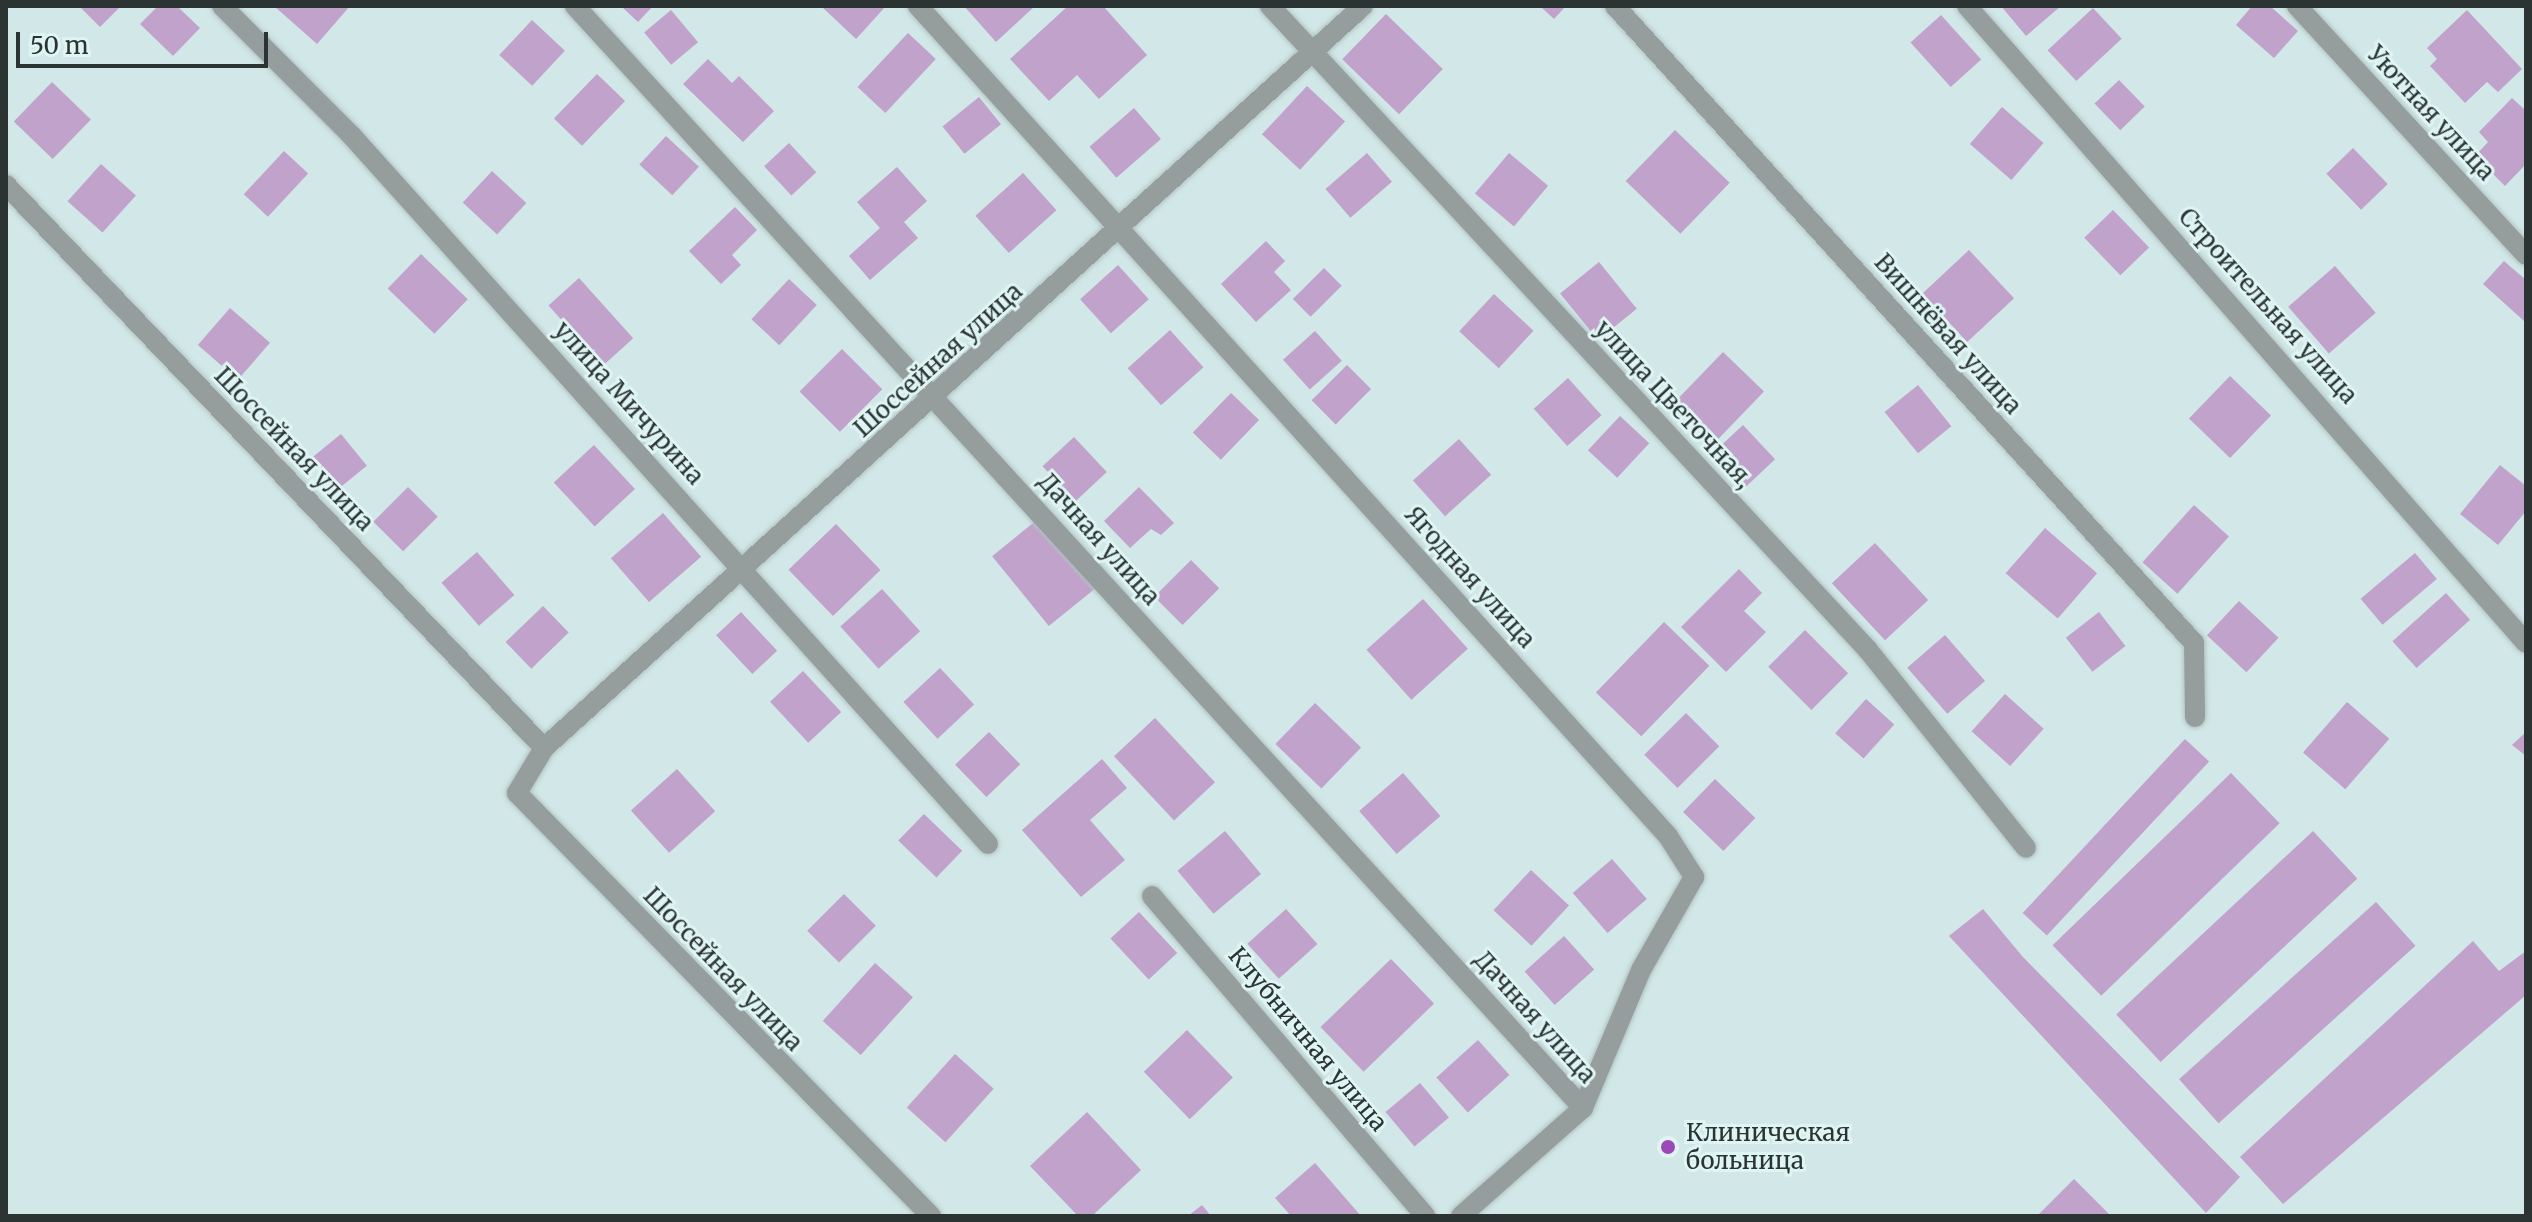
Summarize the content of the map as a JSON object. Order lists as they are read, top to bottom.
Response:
{
  "streets": {
    "street": [
      "Уютная улица",
      "Строительная улица",
      "Вишнёвая улица",
      "Шоссейная улица",
      "улица Мичурина",
      "улица Цветочная,",
      "Дачная улица",
      "Ягодная улица",
      "Клубничная улица"
    ]
  },
  "crossings": [
    ["Шоссейная улица", "улица Мичурина"],
    ["Шоссейная улица", "улица Цветочная,"],
    ["Шоссейная улица", "Дачная улица"],
    ["Шоссейная улица", "Ягодная улица"],
    ["Дачная улица", "Ягодная улица"]
  ],
  "places": ["Клиническая больница"],
  "scale_bar": "50 m"
}
